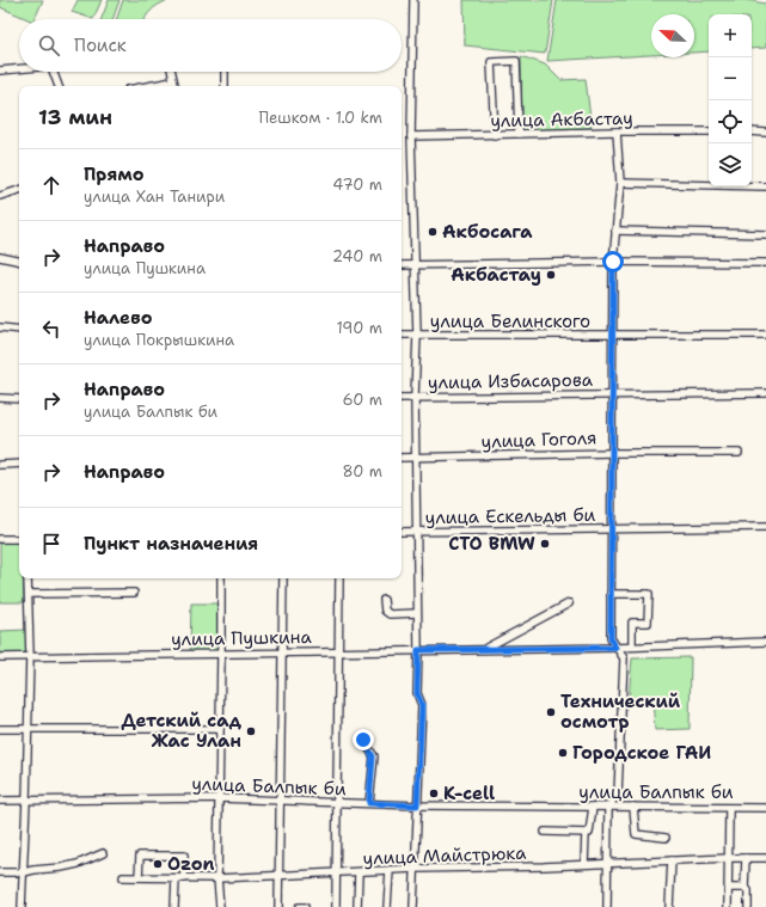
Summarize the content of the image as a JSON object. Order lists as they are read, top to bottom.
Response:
{
  "streets": {
    "street": [
      "улица Акбастау",
      "улица Белинского",
      "улица Избасарова",
      "улица Гоголя",
      "улица Ескельды би",
      "улица Пушкина",
      "улица Балпык би",
      "улица Майстрюка"
    ]
  },
  "places": [
    "Акбосага",
    "Акбастау",
    "СТО BMW",
    "Технический осмотр",
    "Детский сад Жас Улан",
    "Городское ГАИ",
    "K-cell",
    "Ozon"
  ],
  "north": "top left",
  "page": {
    "map_buttons": ["+", "−"],
    "search": "Поиск",
    "heading": ["13 мин", "Пешком · 1.0 km"],
    "list": [
      ["Прямо", "улица Хан Танири", "470 m"],
      ["Направо", "улица Пушкина", "240 m"],
      ["Налево", "улица Покрышкина", "190 m"],
      ["Направо", "улица Балпык би", "60 m"],
      ["Направо", "80 m"],
      "Пункт назначения"
    ]
  }
}
